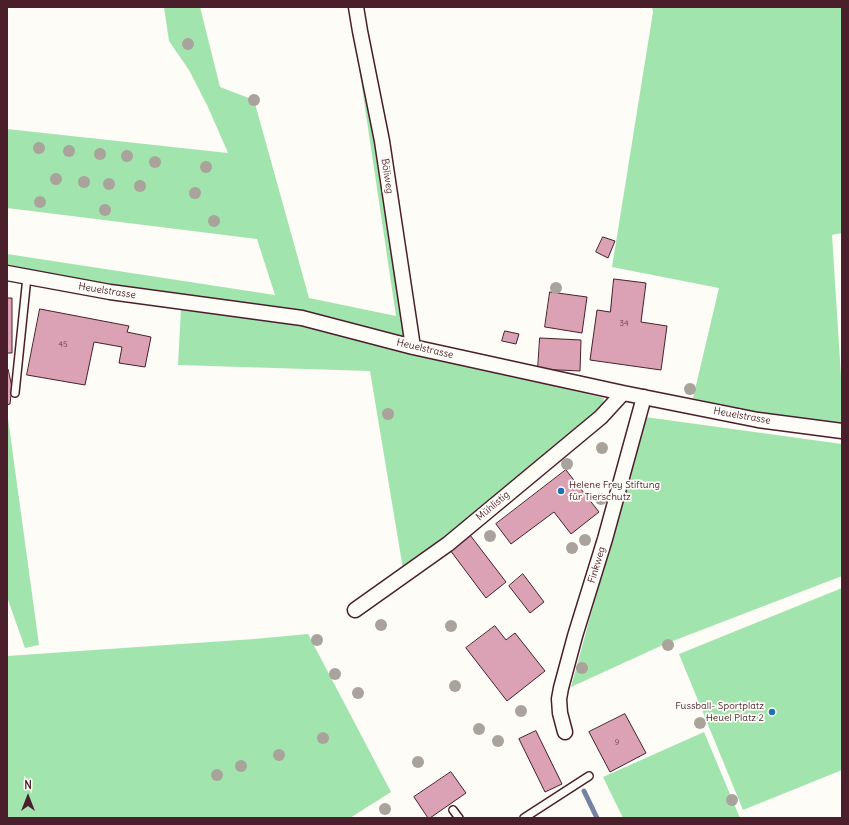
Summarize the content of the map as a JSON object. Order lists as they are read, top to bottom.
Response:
{
  "streets": {
    "street": [
      "Böliweg",
      "Heuelstrasse",
      "Mühlistig",
      "Finkweg"
    ]
  },
  "crossings": [
    ["Böliweg", "Heuelstrasse"],
    ["Heuelstrasse", "Mühlistig"],
    ["Heuelstrasse", "Finkweg"]
  ],
  "places": ["Helene Frey Stiftung für Tierschutz", "Fussball- Sportplatz Heuel Platz 2"],
  "house_numbers": ["34", "45", "9"],
  "north": "top"
}
